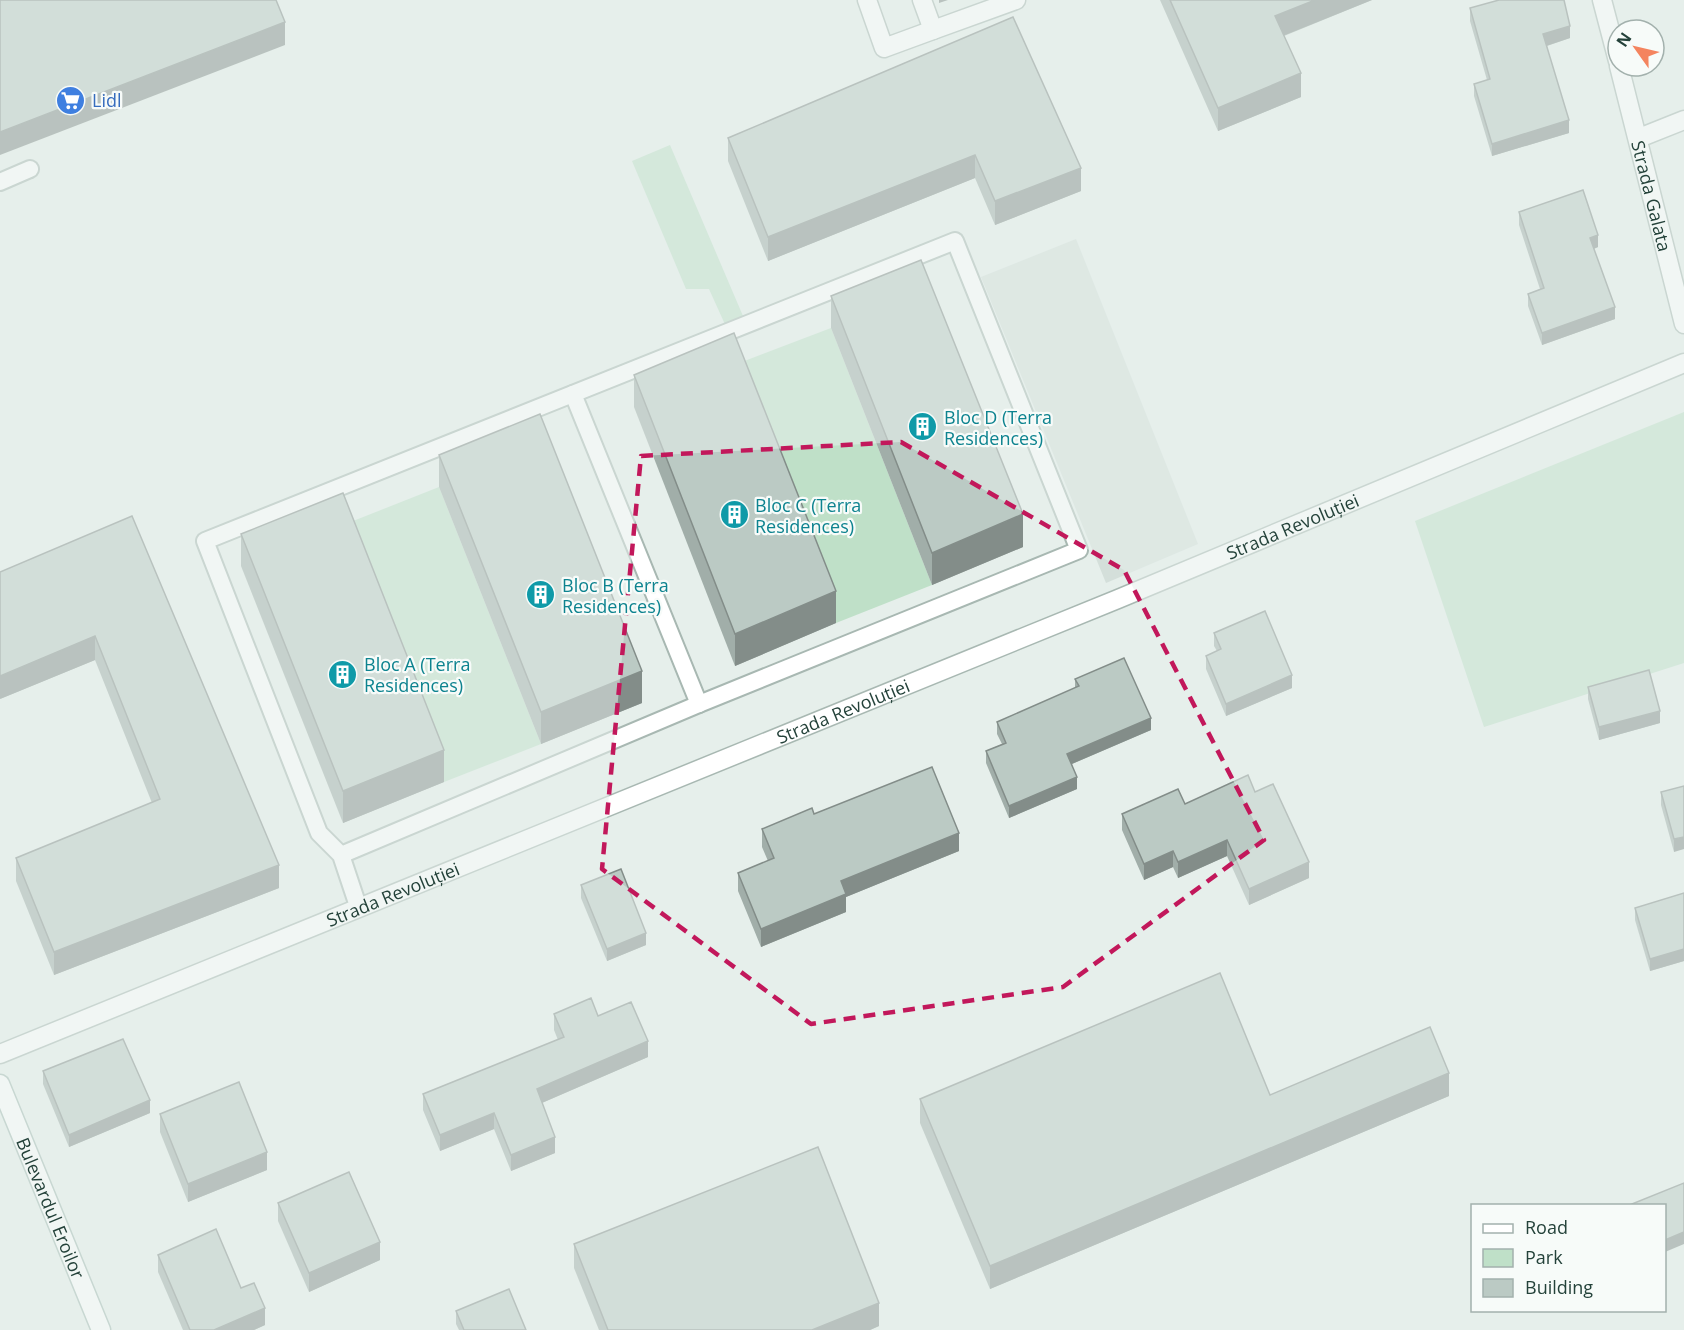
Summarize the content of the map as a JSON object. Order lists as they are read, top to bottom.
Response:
{
  "streets": {
    "street": ["Strada Galata", "Strada Revoluției", "Bulevardul Eroilor"]
  },
  "places": {
    "supermarket": ["Lidl"],
    "building": [
      "Bloc D (Terra Residences)",
      "Bloc C (Terra Residences)",
      "Bloc B (Terra Residences)",
      "Bloc A (Terra Residences)"
    ]
  },
  "legend": ["Road", "Park", "Building"],
  "north": "top left"
}
